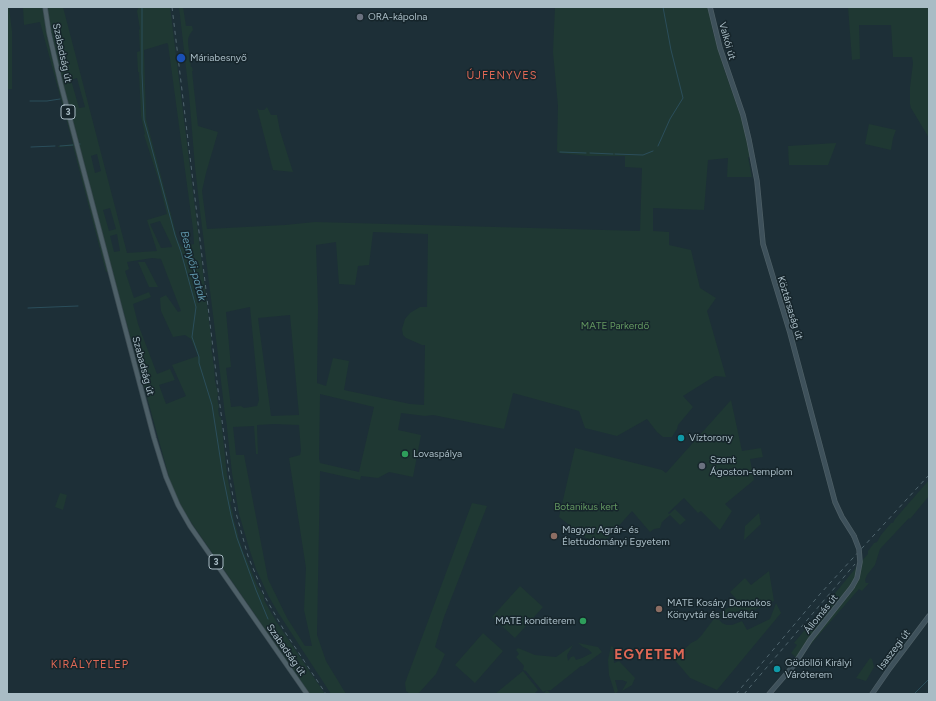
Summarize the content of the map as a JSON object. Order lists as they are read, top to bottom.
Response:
{
  "streets": {
    "main road": [
      "Valkói út",
      "Szabadság út",
      "3",
      "Köztársaság út",
      "Állomás út",
      "Isaszegi út"
    ]
  },
  "crossings": [
    ["Valkói út", "Köztársaság út"],
    ["Köztársaság út", "Állomás út"]
  ],
  "districts": ["ÚJFENYVES", "EGYETEM", "KIRÁLYTELEP"],
  "water": ["Besnyői-patak"],
  "parks": ["MATE Parkerdő", "Botanikus kert"],
  "places": [
    "ORA-kápolna",
    "Máriabesnyő",
    "Víztorony",
    "Lovaspálya",
    "Szent Ágoston-templom",
    "Magyar Agrár- és Élettudományi Egyetem",
    "MATE Kosáry Domokos Könyvtár és Levéltár",
    "MATE konditerem",
    "Gödöllői Királyi Váróterem"
  ]
}
